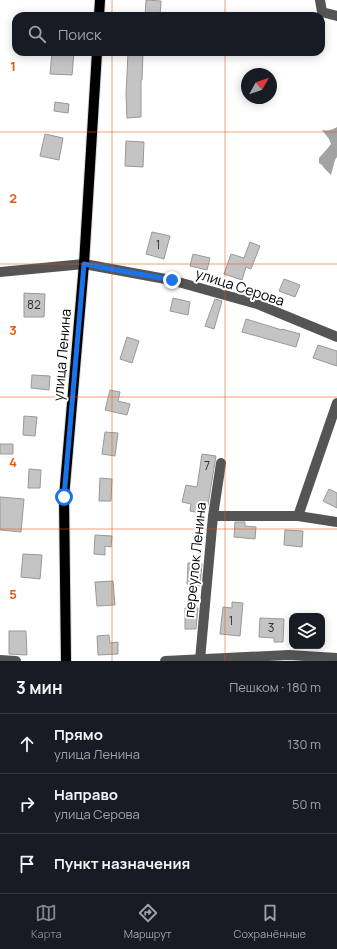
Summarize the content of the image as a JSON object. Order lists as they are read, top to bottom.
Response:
{
  "streets": {
    "main road": ["улица Ленина"],
    "street": ["улица Серова", "переулок Ленина"]
  },
  "crossings": [
    ["улица Серова", "улица Ленина"]
  ],
  "house_numbers": [
    "1",
    "82",
    "7",
    "1",
    "3"
  ],
  "north": "top right",
  "page": {
    "search": "Поиск",
    "heading": ["3 мин", "Пешком · 180 m"],
    "list": [
      ["Прямо", "улица Ленина", "130 m"],
      ["Направо", "улица Серова", "50 m"],
      "Пункт назначения"
    ],
    "nav": ["Карта", "Маршрут", "Сохранённые"]
  },
  "grid": {
    "rows": [
      "1",
      "2",
      "3",
      "4",
      "5"
    ]
  }
}
